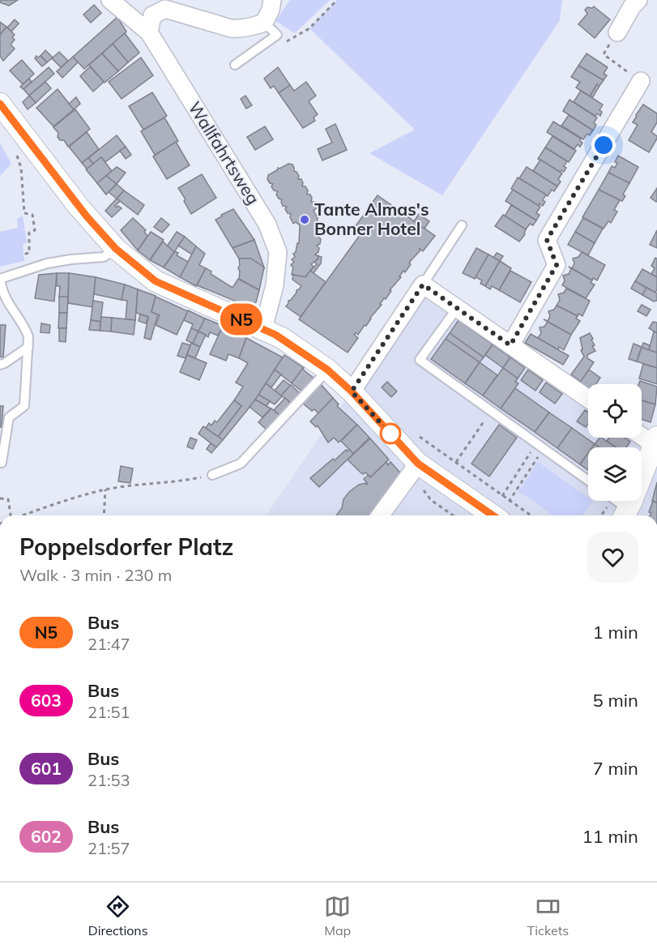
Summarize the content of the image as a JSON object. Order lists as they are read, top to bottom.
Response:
{
  "streets": {
    "street": ["Wallfahrtsweg"]
  },
  "places": ["Tante Almas's Bonner Hotel"],
  "lines": ["bus line N5"],
  "page": {
    "on_map": "N5",
    "heading": ["Poppelsdorfer Platz", "Walk · 3 min · 230 m"],
    "list": [
      {
        "mark": "N5",
        "name": "Bus",
        "note": "21:47",
        "value": "1 min"
      },
      {
        "mark": "603",
        "name": "Bus",
        "note": "21:51",
        "value": "5 min"
      },
      {
        "mark": "601",
        "name": "Bus",
        "note": "21:53",
        "value": "7 min"
      },
      {
        "mark": "602",
        "name": "Bus",
        "note": "21:57",
        "value": "11 min"
      }
    ],
    "tabs": ["Directions", "Map", "Tickets"]
  }
}
